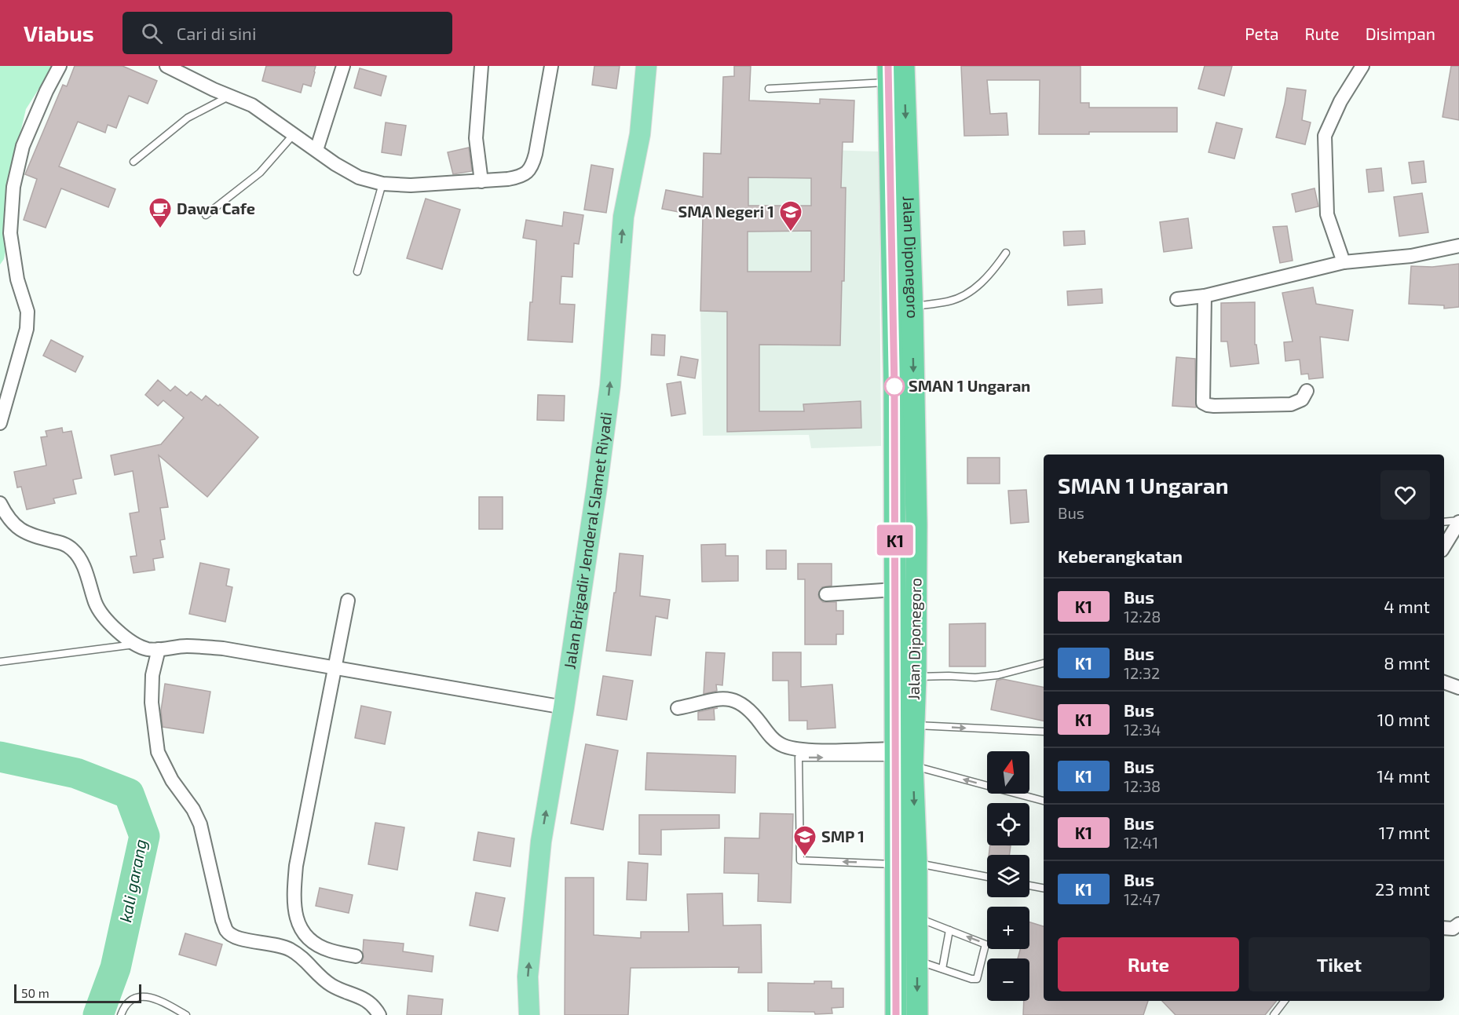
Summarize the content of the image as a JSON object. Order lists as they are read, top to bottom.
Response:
{
  "streets": {
    "highway": ["Jalan Diponegoro"],
    "main road": ["Jalan Brigadir Jenderal Slamet Riyadi"]
  },
  "one_way": ["Jalan Brigadir Jenderal Slamet Riyadi"],
  "water": ["kali garang"],
  "places": {
    "cafe": ["Dawa Cafe"],
    "school or university": ["SMA Negeri 1", "SMP 1"],
    "other": ["SMAN 1 Ungaran"]
  },
  "lines": ["bus line K1"],
  "scale_bar": "50 m",
  "north": "top",
  "page": {
    "header": "Viabus",
    "search": "Cari di sini",
    "nav": ["Peta", "Rute", "Disimpan"],
    "on_map": "K1",
    "heading": [
      ["SMAN 1 Ungaran", "Bus"],
      "Keberangkatan"
    ],
    "list": [
      {
        "mark": "K1",
        "name": "Bus",
        "note": "12:28",
        "value": "4 mnt"
      },
      {
        "mark": "K1",
        "name": "Bus",
        "note": "12:32",
        "value": "8 mnt"
      },
      {
        "mark": "K1",
        "name": "Bus",
        "note": "12:34",
        "value": "10 mnt"
      },
      {
        "mark": "K1",
        "name": "Bus",
        "note": "12:38",
        "value": "14 mnt"
      },
      {
        "mark": "K1",
        "name": "Bus",
        "note": "12:41",
        "value": "17 mnt"
      },
      {
        "mark": "K1",
        "name": "Bus",
        "note": "12:47",
        "value": "23 mnt"
      }
    ],
    "map_buttons": ["+", "−"],
    "buttons": ["Rute", "Tiket"],
    "scale": "50 m"
  }
}
